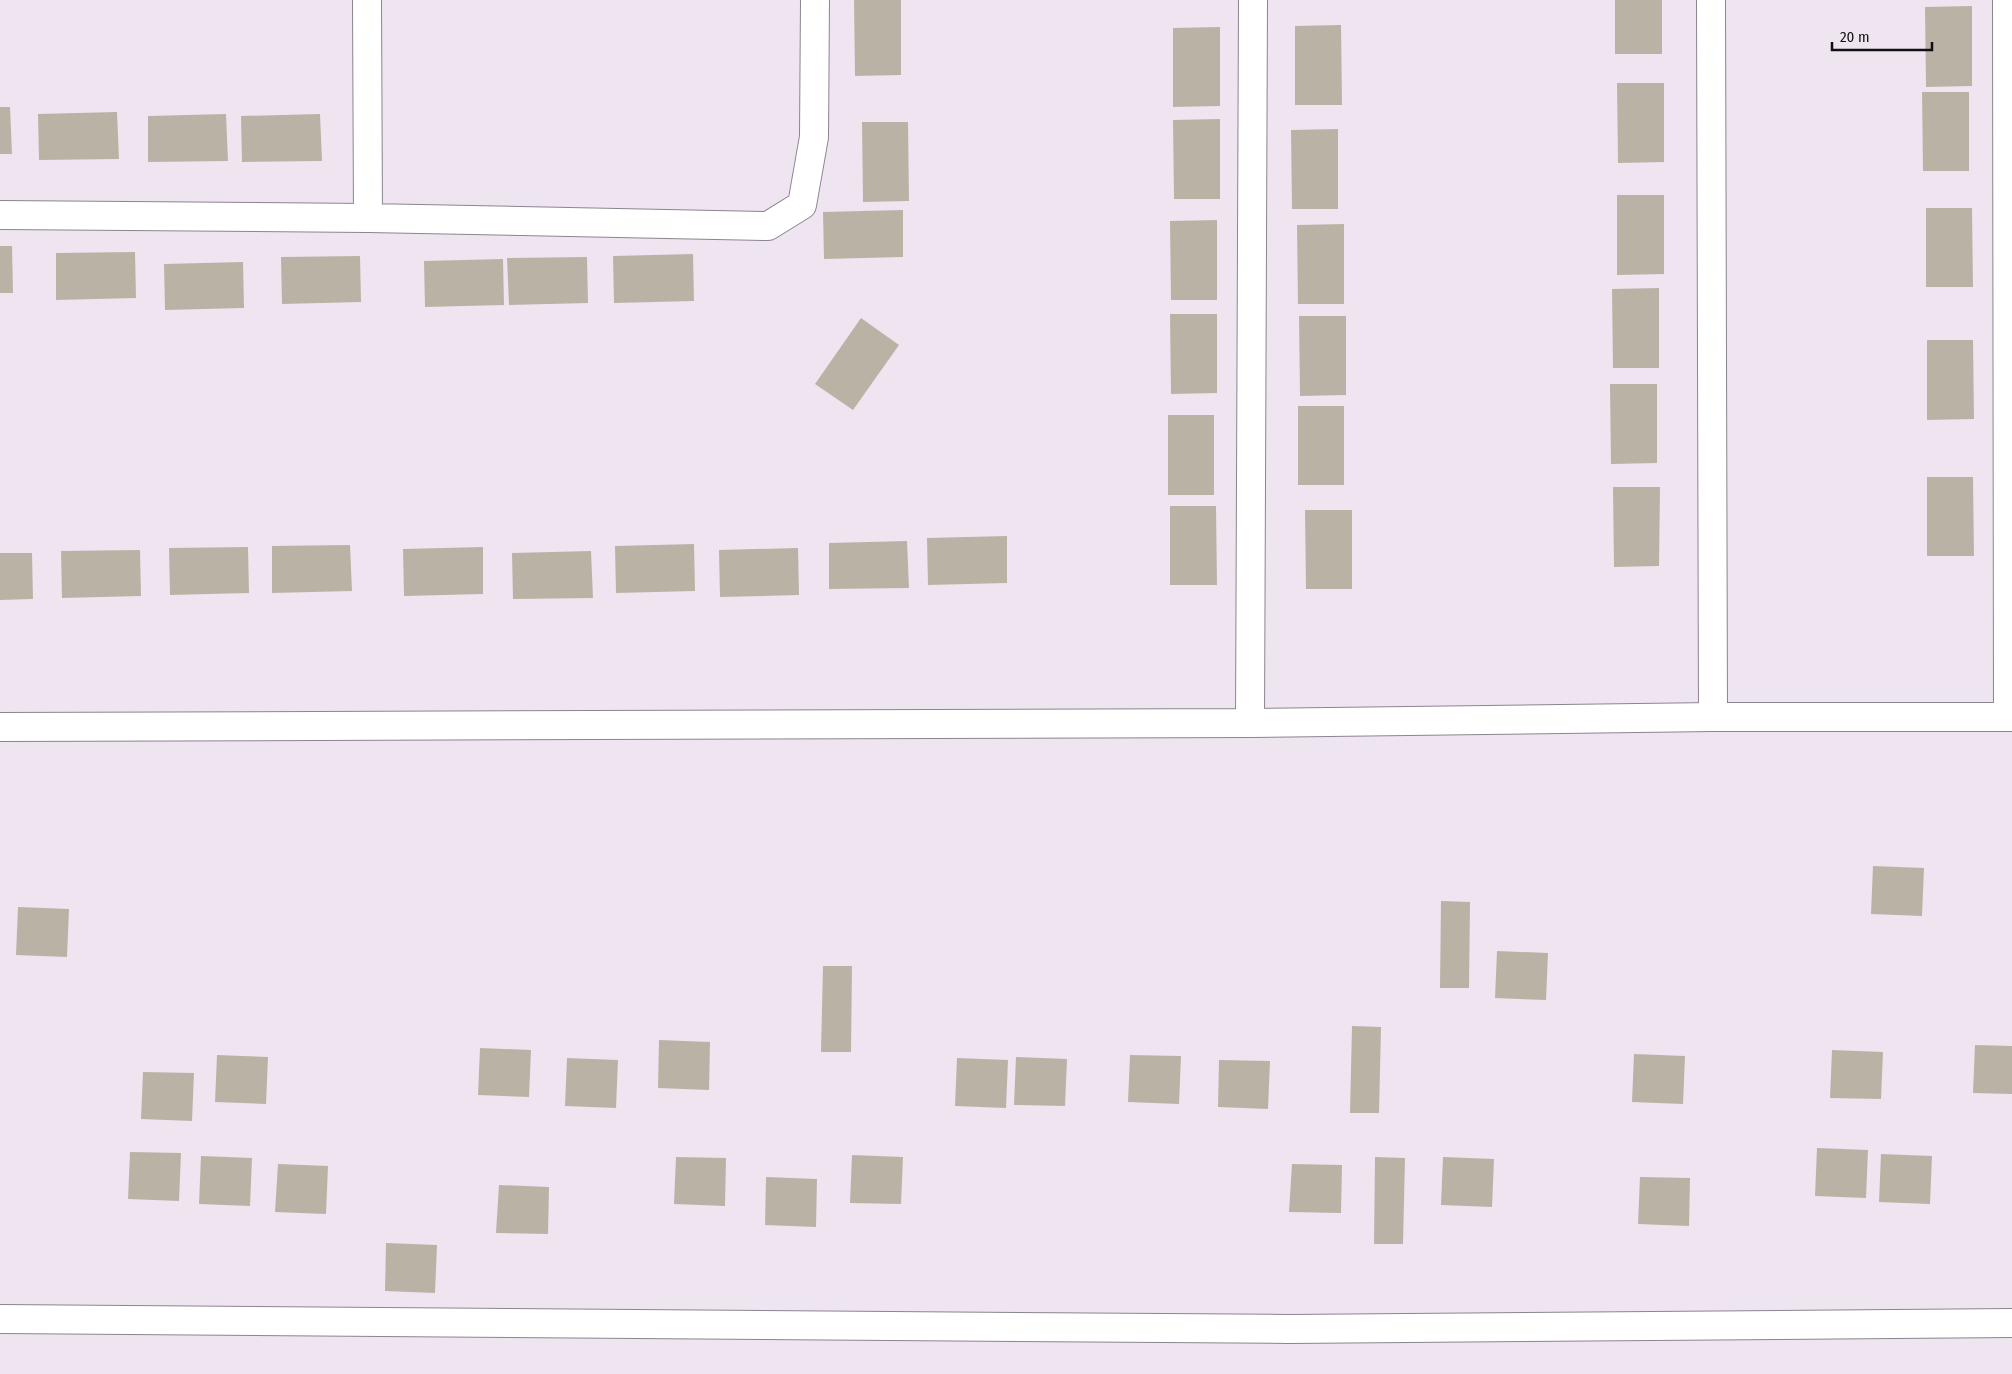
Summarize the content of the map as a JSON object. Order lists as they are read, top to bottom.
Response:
{
  "scale_bar": "20 m"
}
